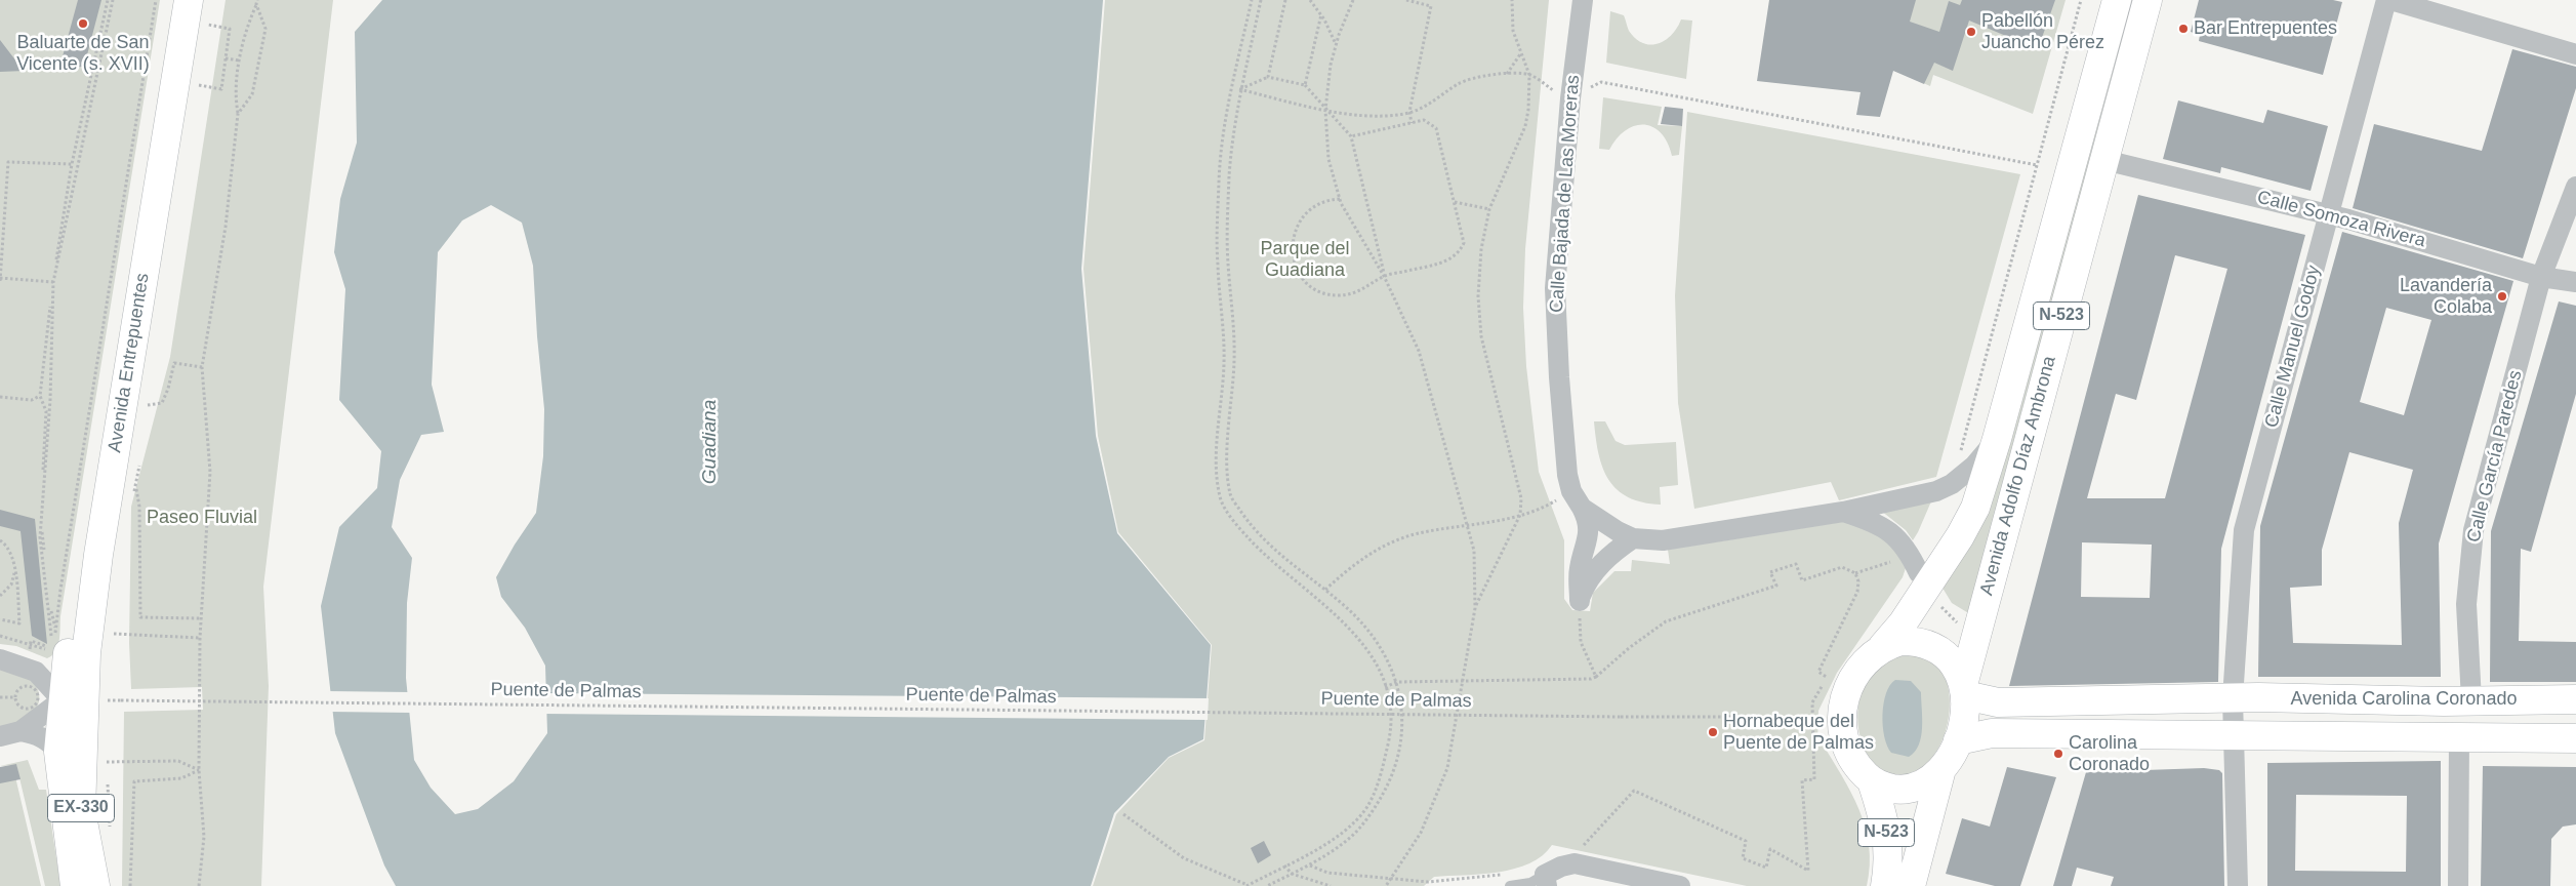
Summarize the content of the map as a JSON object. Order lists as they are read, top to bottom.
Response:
{
  "streets": {
    "main road": [
      "N-523",
      "Avenida Entrepuentes",
      "Avenida Adolfo Díaz Ambrona",
      "Avenida Carolina Coronado",
      "EX-330"
    ],
    "street": [
      "Calle Bajada de Las Moreras",
      "Calle Somoza Rivera",
      "Calle Manuel Godoy",
      "Calle García Paredes"
    ],
    "path": ["Puente de Palmas"]
  },
  "crossings": [
    ["Calle Somoza Rivera", "Calle Manuel Godoy"],
    ["Calle Somoza Rivera", "Calle García Paredes"],
    ["Calle Somoza Rivera", "Avenida Adolfo Díaz Ambrona"],
    ["N-523", "Avenida Adolfo Díaz Ambrona"],
    ["N-523", "Puente de Palmas"],
    ["N-523", "Avenida Carolina Coronado"],
    ["Calle Manuel Godoy", "Avenida Carolina Coronado"],
    ["Avenida Entrepuentes", "EX-330"],
    ["Calle García Paredes", "Avenida Carolina Coronado"],
    ["Avenida Adolfo Díaz Ambrona", "Puente de Palmas"],
    ["Avenida Adolfo Díaz Ambrona", "Avenida Carolina Coronado"],
    ["Puente de Palmas", "Avenida Carolina Coronado"]
  ],
  "water": ["Guadiana"],
  "parks": ["Parque del Guadiana", "Paseo Fluvial"],
  "places": [
    "Baluarte de San Vicente (s. XVII)",
    "Bar Entrepuentes",
    "Pabellón Juancho Pérez",
    "Lavandería Colaba",
    "Hornabeque del Puente de Palmas",
    "Carolina Coronado"
  ]
}
